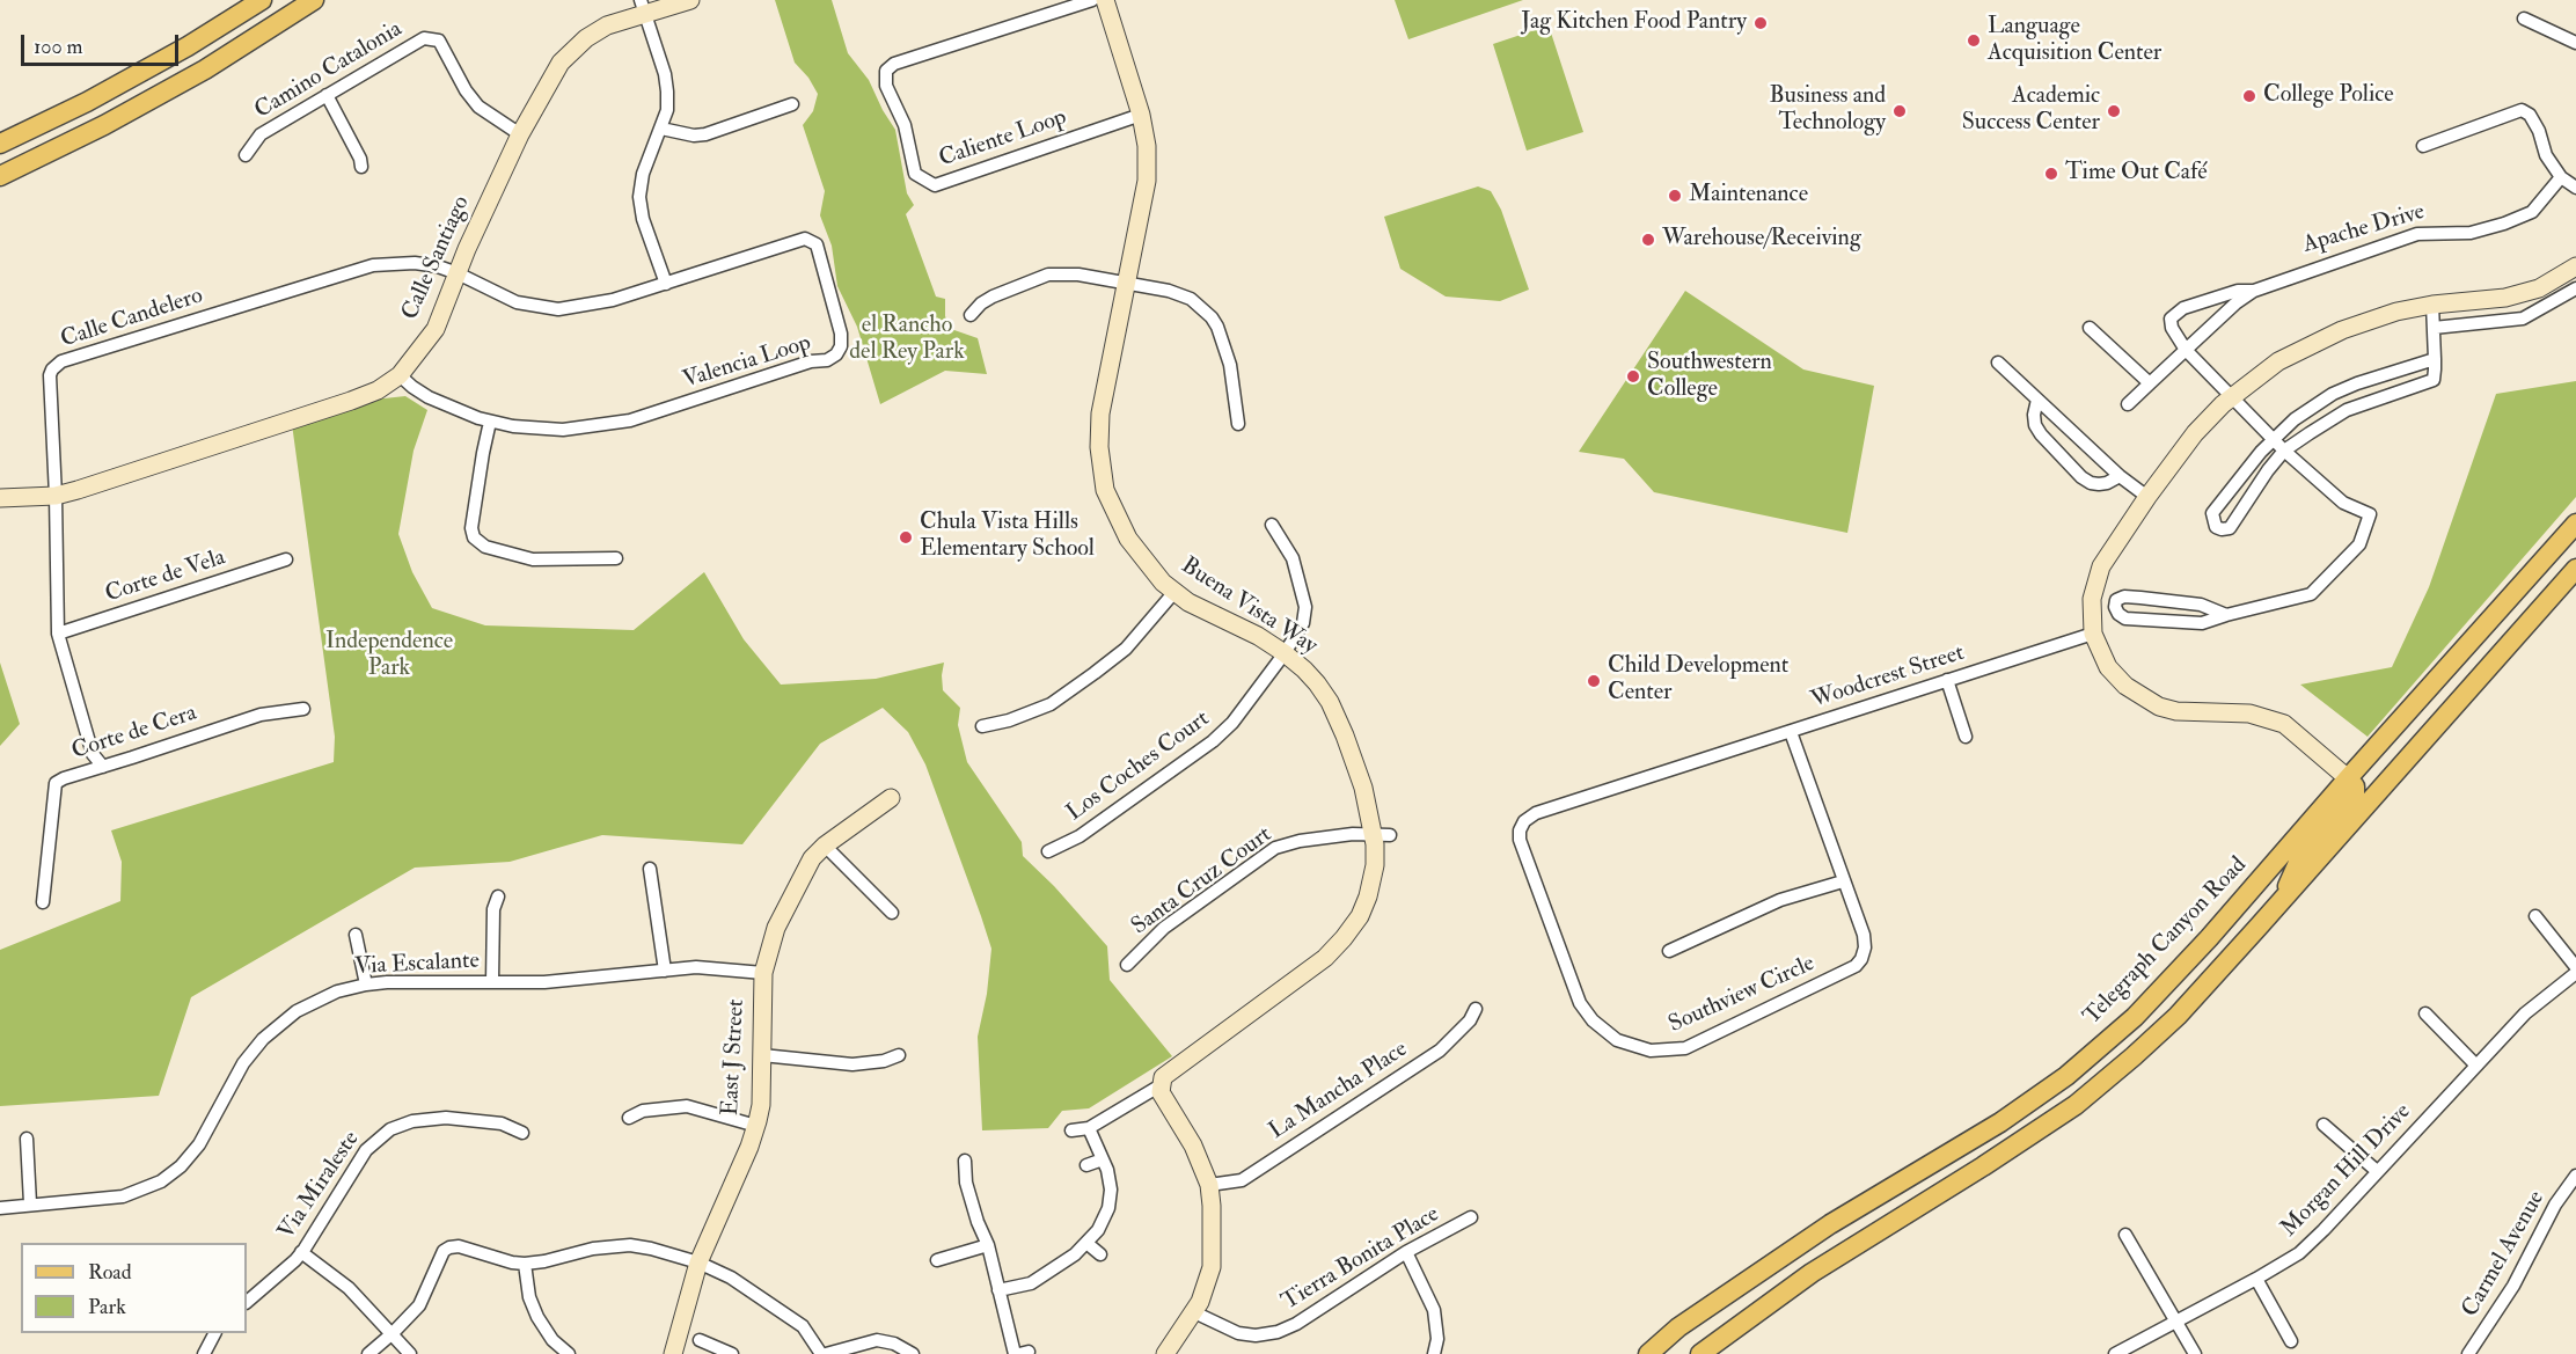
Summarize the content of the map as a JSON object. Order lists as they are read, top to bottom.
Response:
{
  "streets": {
    "main road": ["Telegraph Canyon Road"],
    "street": [
      "Camino Catalonia",
      "Caliente Loop",
      "Apache Drive",
      "Calle Santiago",
      "Calle Candelero",
      "Valencia Loop",
      "Corte de Vela",
      "Buena Vista Way",
      "Woodcrest Street",
      "Corte de Cera",
      "Los Coches Court",
      "Santa Cruz Court",
      "Via Escalante",
      "Southview Circle",
      "East J Street",
      "La Mancha Place",
      "Morgan Hill Drive",
      "Via Miraleste",
      "Carmel Avenue",
      "Tierra Bonita Place"
    ]
  },
  "crossings": [
    ["Camino Catalonia", "Calle Santiago"],
    ["Caliente Loop", "Buena Vista Way"],
    ["Calle Santiago", "Calle Candelero"],
    ["Calle Santiago", "Valencia Loop"],
    ["Calle Candelero", "Valencia Loop"],
    ["Calle Candelero", "Corte de Vela"],
    ["Calle Candelero", "Corte de Cera"],
    ["Buena Vista Way", "Los Coches Court"],
    ["Buena Vista Way", "Santa Cruz Court"],
    ["Woodcrest Street", "Southview Circle"],
    ["Via Escalante", "East J Street"]
  ],
  "parks": ["el Rancho del Rey Park", "Independence Park"],
  "places": [
    "Jag Kitchen Food Pantry",
    "Language Acquisition Center",
    "College Police",
    "Business and Technology",
    "Academic Success Center",
    "Time Out Café",
    "Maintenance",
    "Warehouse/Receiving",
    "Southwestern College",
    "Chula Vista Hills Elementary School",
    "Child Development Center"
  ],
  "legend": ["Road", "Park"],
  "scale_bar": "100 m"
}
